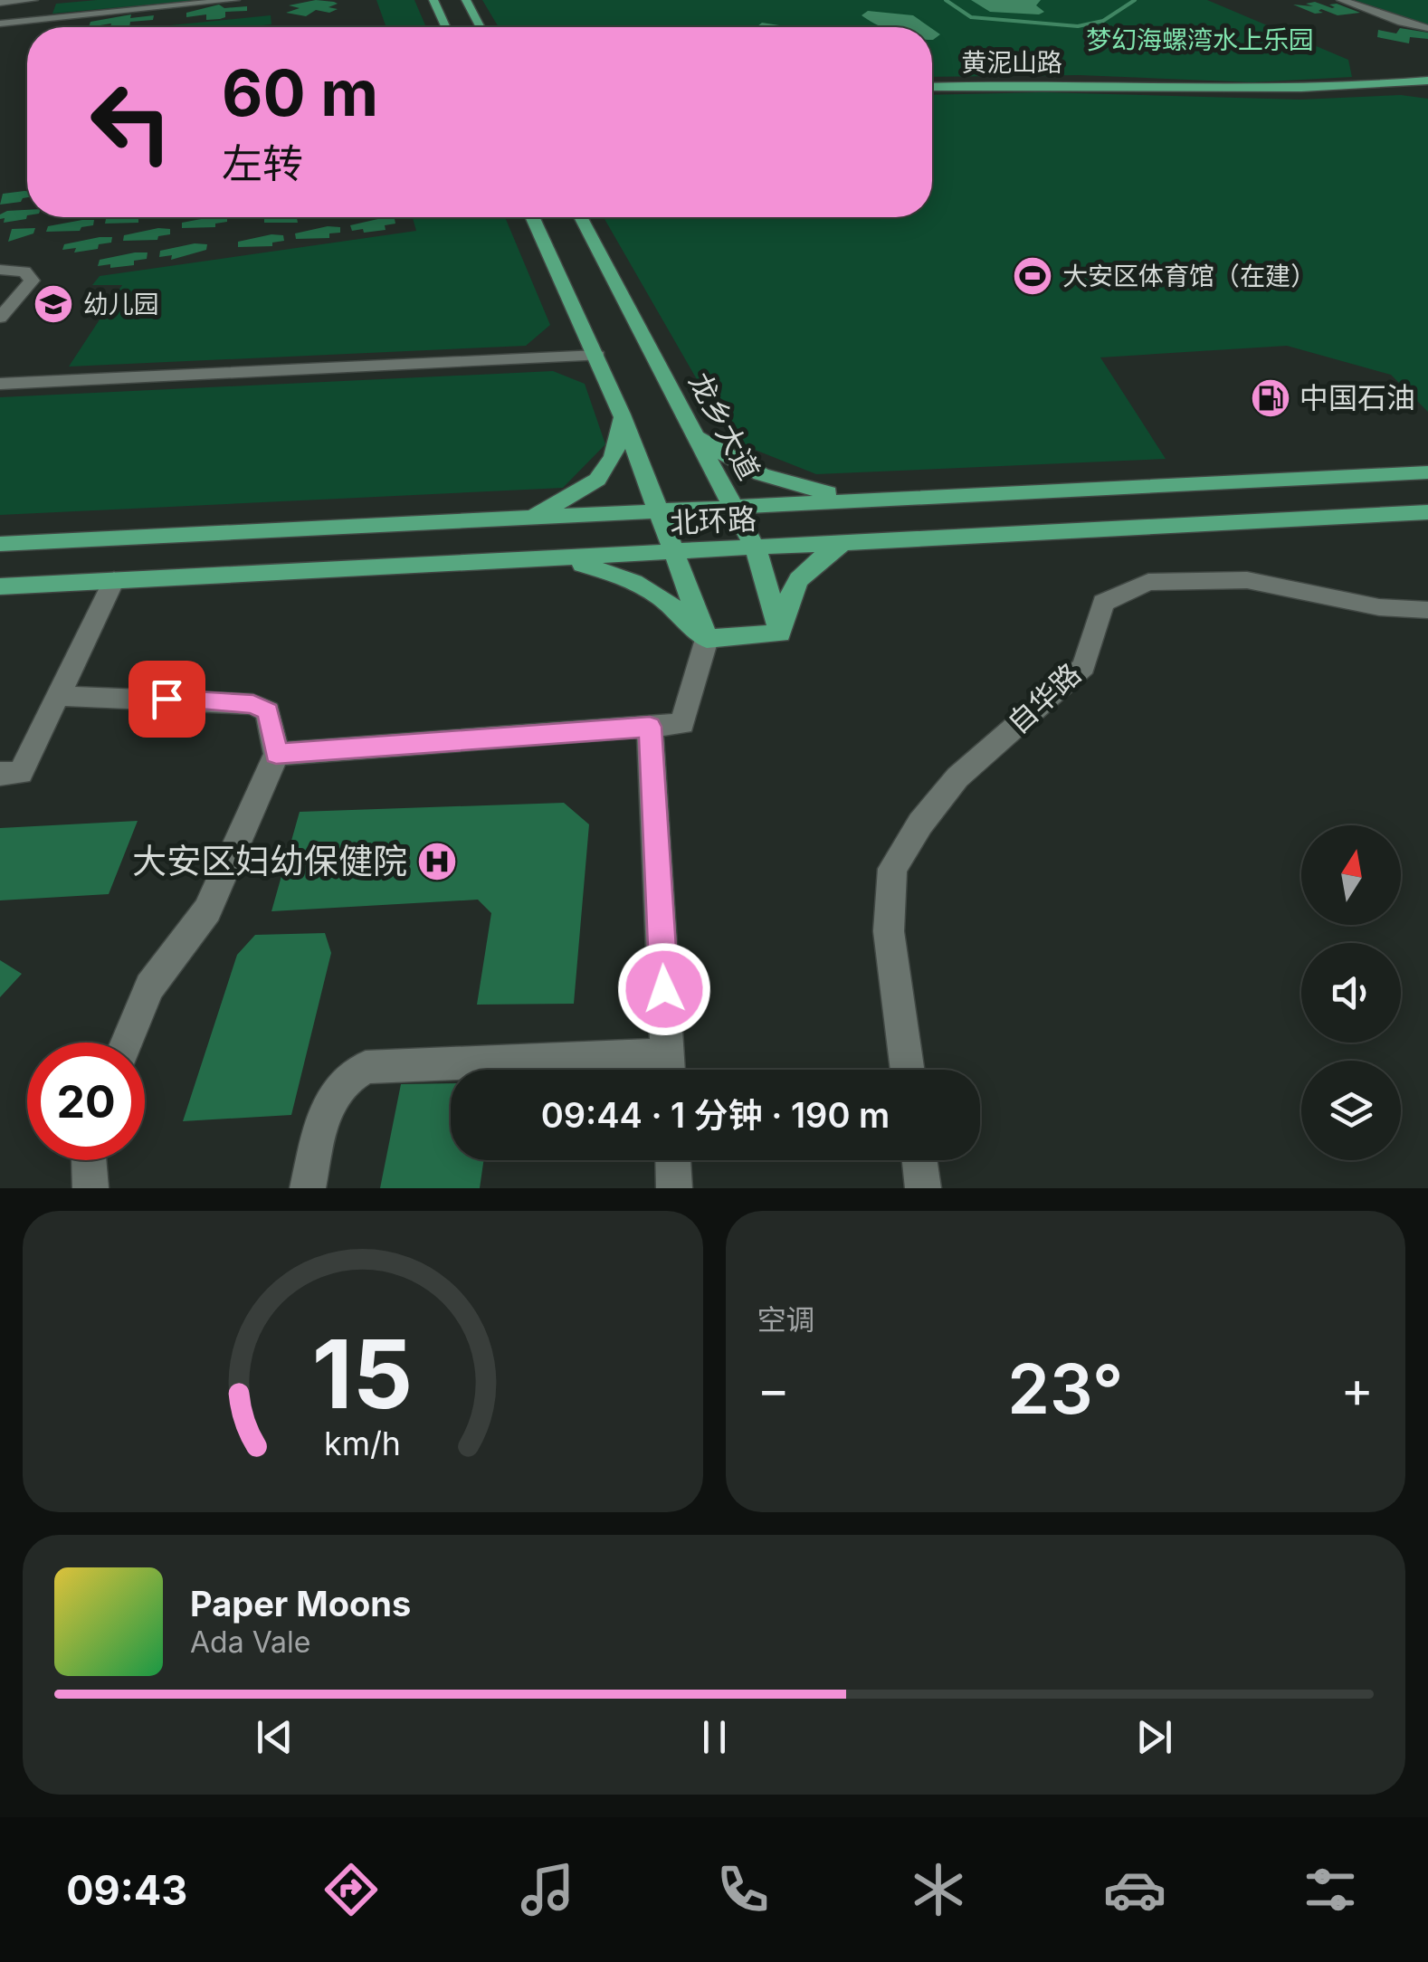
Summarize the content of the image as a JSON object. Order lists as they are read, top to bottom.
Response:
{
  "streets": {
    "main road": ["黄泥山路", "龙乡大道", "北环路"],
    "street": ["自华路"]
  },
  "crossings": [
    ["龙乡大道", "北环路"]
  ],
  "parks": ["梦幻海螺湾水上乐园"],
  "places": {
    "sports": ["大安区体育馆（在建）"],
    "school or university": ["幼儿园"],
    "fuel station": ["中国石油"],
    "hospital": ["大安区妇幼保健院"]
  },
  "north": "top",
  "page": {
    "turn": ["60 m", "左转"],
    "limit": "20",
    "trip": "09:44 · 1 分钟 · 190 m",
    "tile": "空调",
    "heat": ["−", "23°", "+"],
    "song": ["Paper Moons", "Ada Vale"],
    "tabs": "09:43",
    "gauge": ["15", "km/h"]
  }
}
